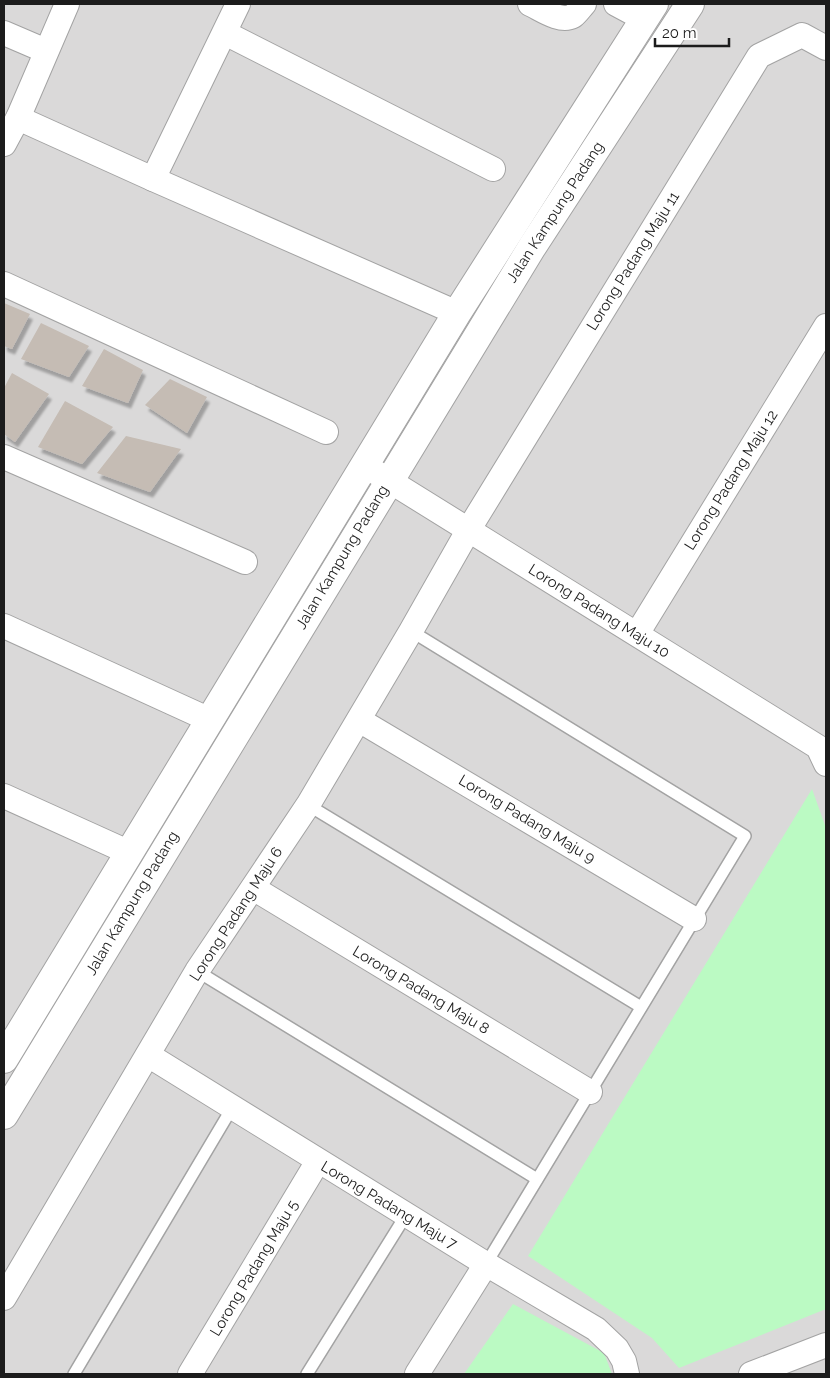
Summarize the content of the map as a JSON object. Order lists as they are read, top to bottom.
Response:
{
  "streets": {
    "street": [
      "Jalan Kampung Padang",
      "Lorong Padang Maju 11",
      "Lorong Padang Maju 12",
      "Lorong Padang Maju 10",
      "Lorong Padang Maju 9",
      "Lorong Padang Maju 6",
      "Lorong Padang Maju 8",
      "Lorong Padang Maju 7",
      "Lorong Padang Maju 5"
    ]
  },
  "crossings": [
    ["Jalan Kampung Padang", "Lorong Padang Maju 10"],
    ["Lorong Padang Maju 11", "Lorong Padang Maju 10"],
    ["Lorong Padang Maju 11", "Lorong Padang Maju 6"],
    ["Lorong Padang Maju 12", "Lorong Padang Maju 10"],
    ["Lorong Padang Maju 10", "Lorong Padang Maju 6"],
    ["Lorong Padang Maju 9", "Lorong Padang Maju 6"],
    ["Lorong Padang Maju 6", "Lorong Padang Maju 8"],
    ["Lorong Padang Maju 6", "Lorong Padang Maju 7"],
    ["Lorong Padang Maju 7", "Lorong Padang Maju 5"]
  ],
  "scale_bar": "20 m"
}
